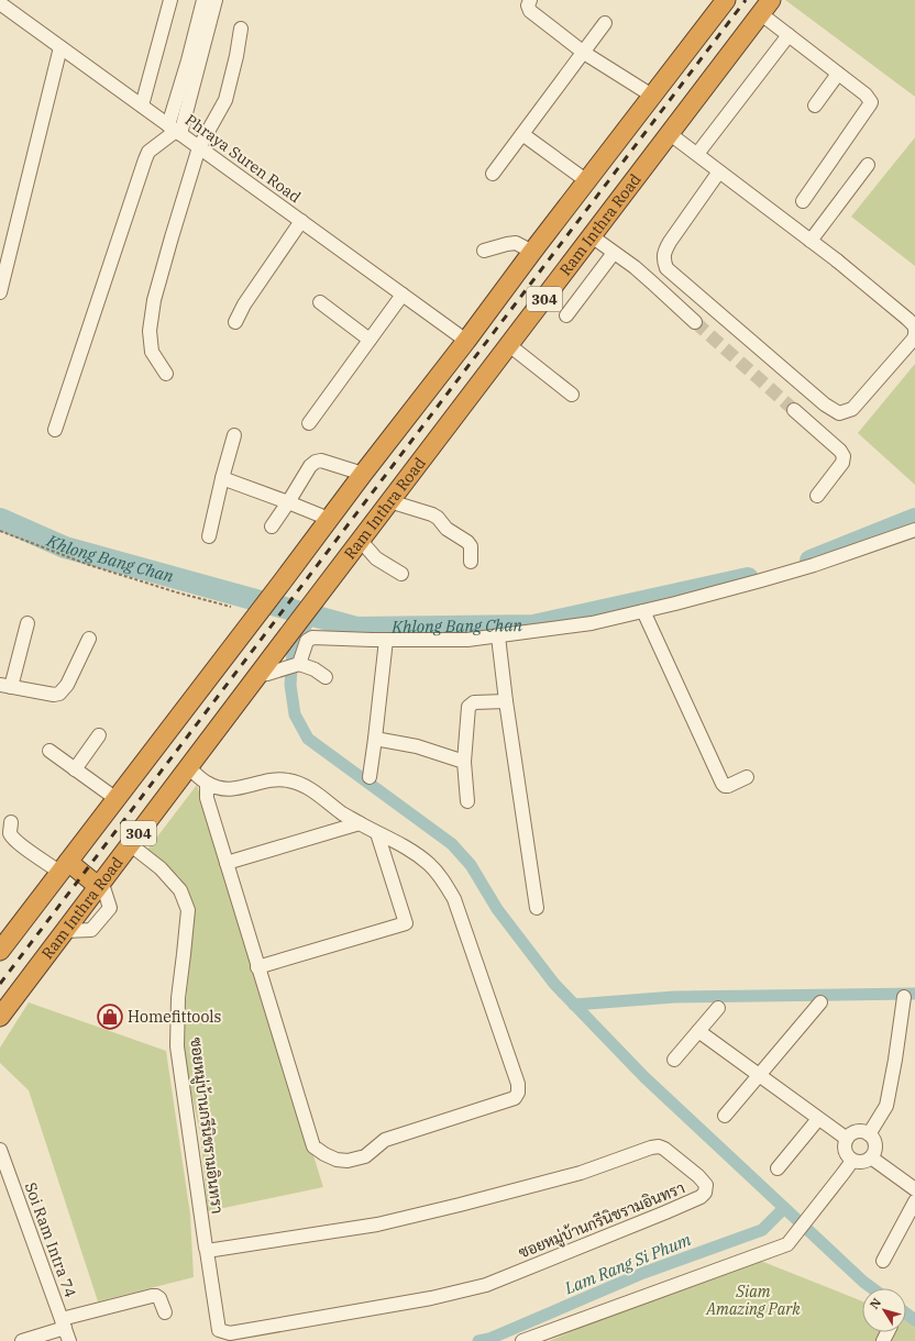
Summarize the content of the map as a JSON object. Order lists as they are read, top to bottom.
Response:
{
  "streets": {
    "highway": ["Ram Inthra Road", "304"],
    "street": ["Phraya Suren Road", "ซอยหมู่บ้านกรีนิชรามอินทรา", "Soi Ram Intra 74"]
  },
  "crossings": [
    ["Phraya Suren Road", "304"],
    ["Ram Inthra Road", "ซอยหมู่บ้านกรีนิชรามอินทรา"]
  ],
  "water": ["Khlong Bang Chan", "Lam Rang Si Phum"],
  "parks": ["Siam Amazing Park"],
  "places": {
    "shop": ["Homefittools"]
  },
  "north": "top left"
}
